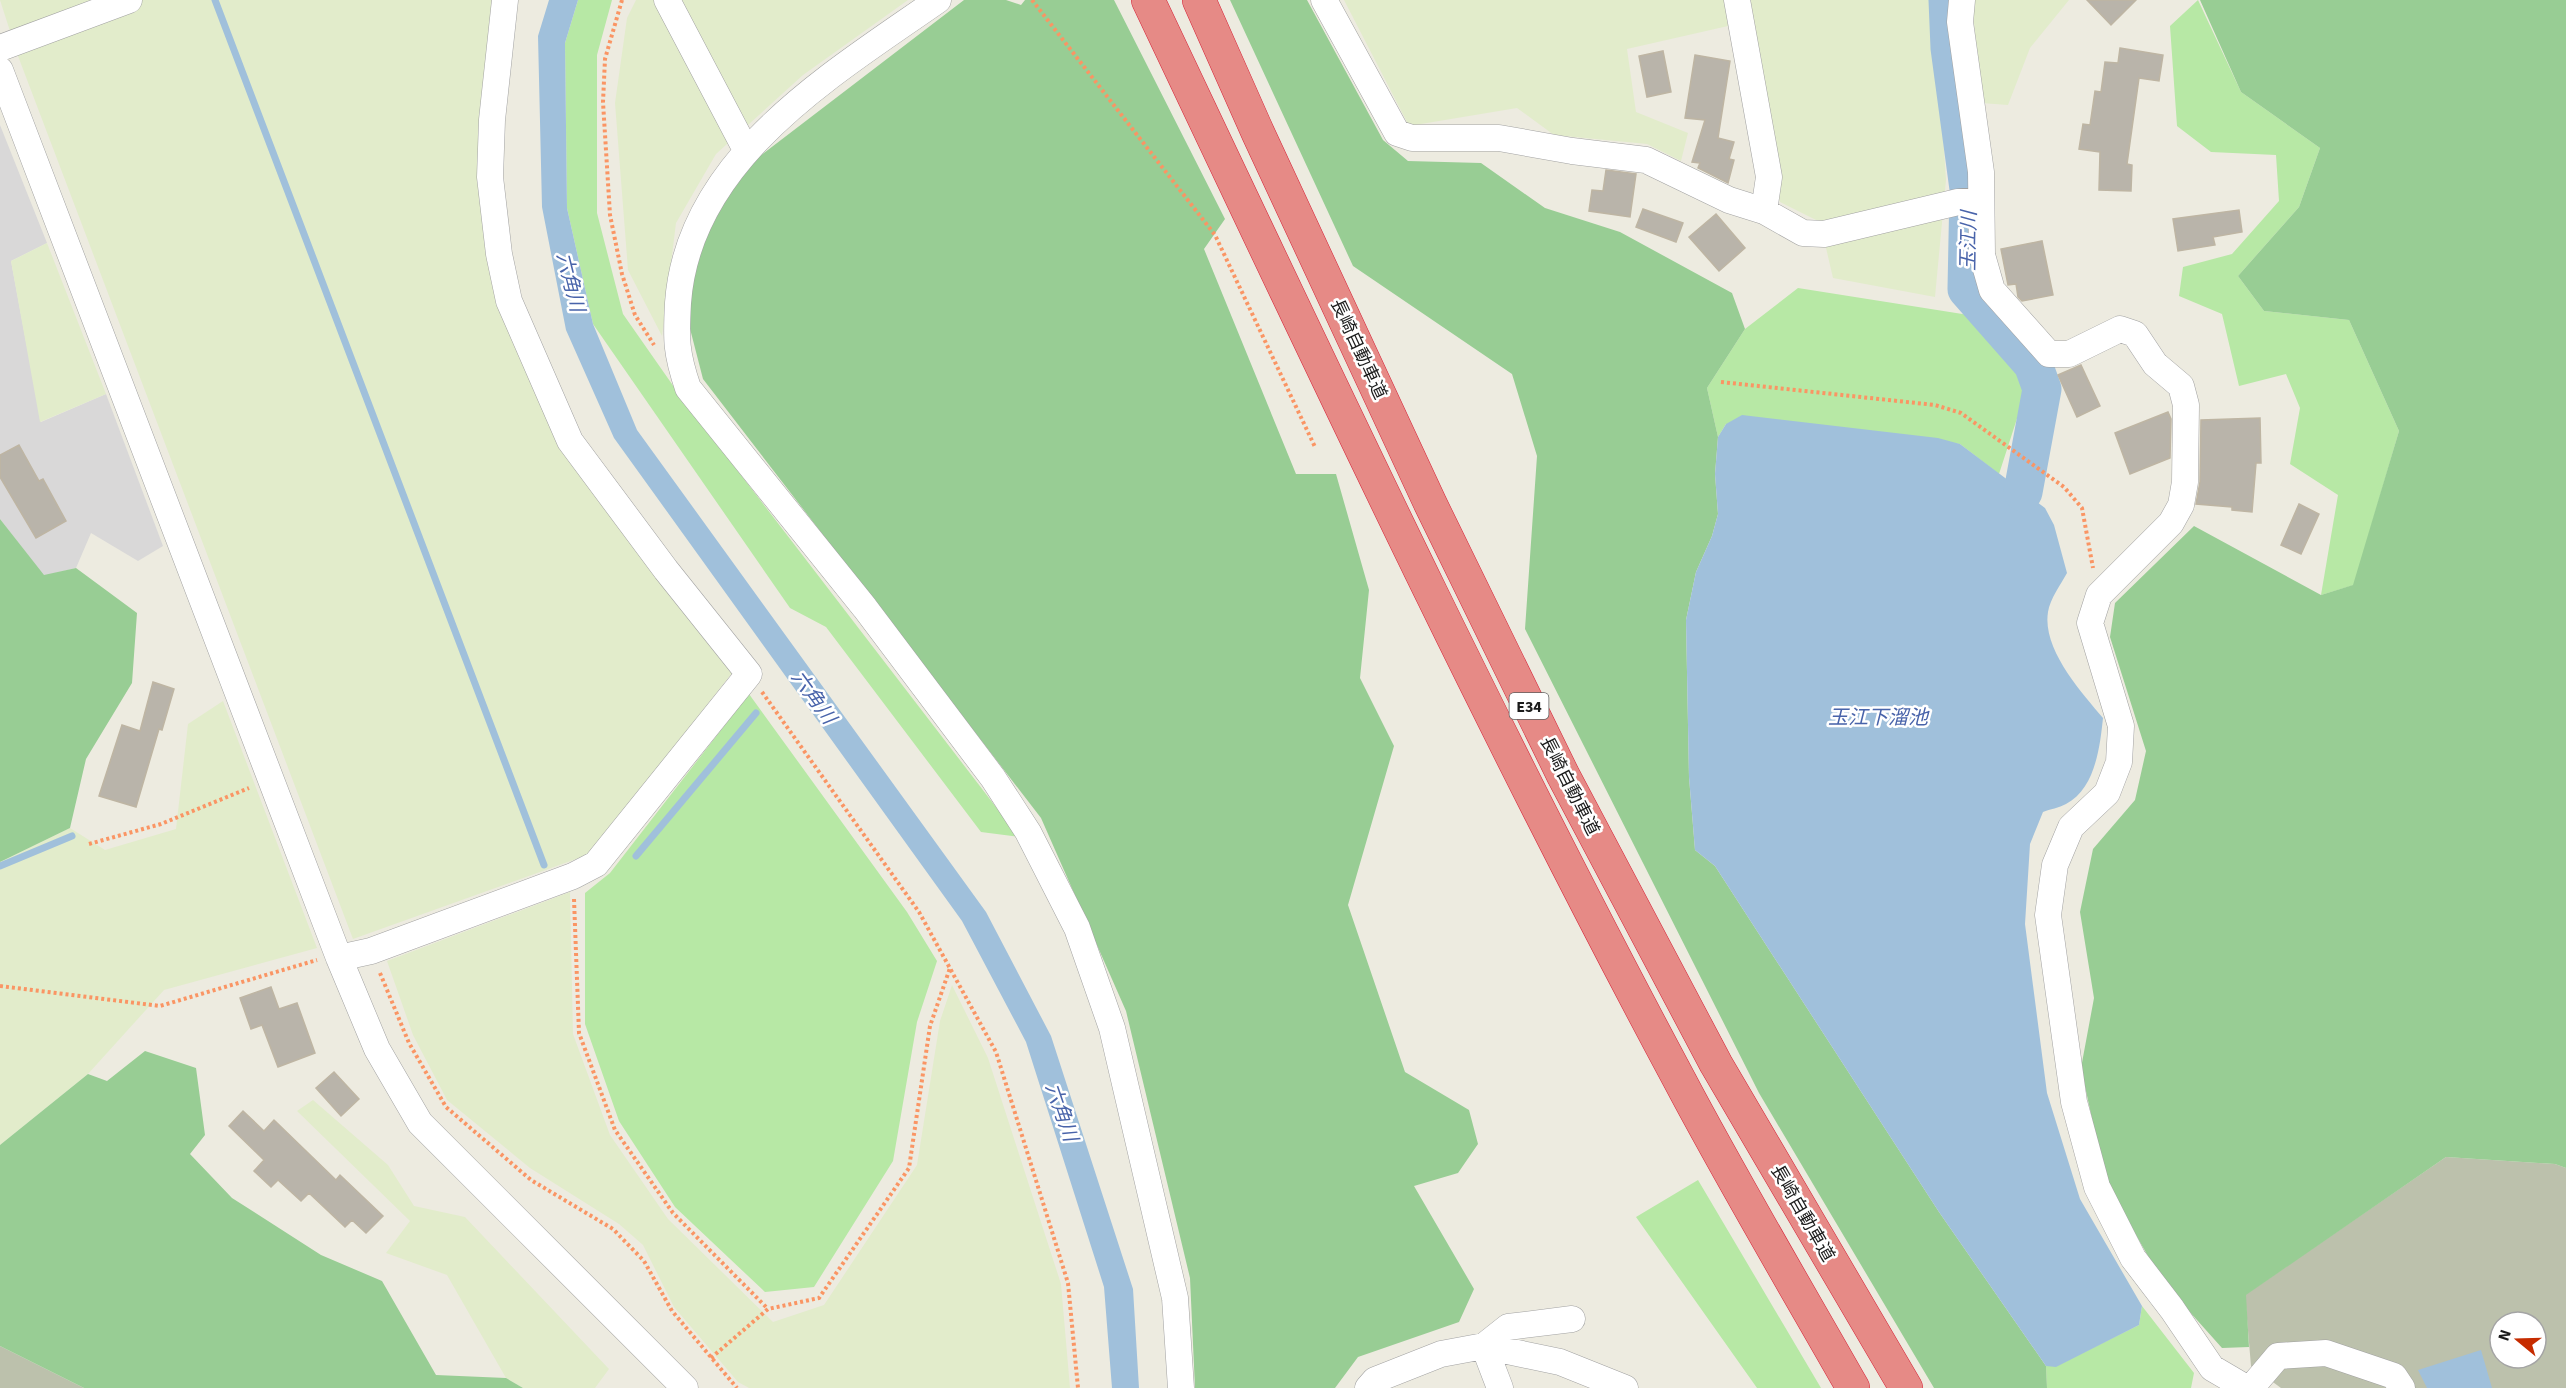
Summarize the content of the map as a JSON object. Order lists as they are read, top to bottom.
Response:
{
  "streets": {
    "highway": ["長崎自動車道", "E34"]
  },
  "water": ["玉江川", "六角川", "玉江下溜池"],
  "north": "left"
}
